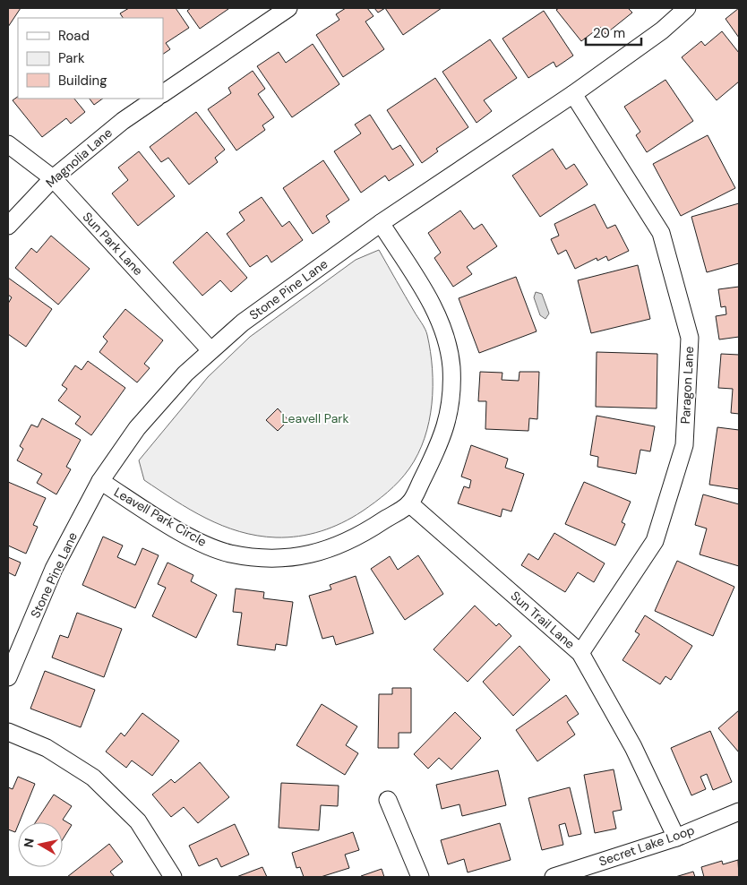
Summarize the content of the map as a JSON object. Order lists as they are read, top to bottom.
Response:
{
  "streets": {
    "street": [
      "Magnolia Lane",
      "Sun Park Lane",
      "Stone Pine Lane",
      "Paragon Lane",
      "Leavell Park Circle",
      "Sun Trail Lane",
      "Secret Lake Loop"
    ]
  },
  "crossings": [
    ["Magnolia Lane", "Sun Park Lane"],
    ["Sun Park Lane", "Stone Pine Lane"],
    ["Stone Pine Lane", "Paragon Lane"],
    ["Stone Pine Lane", "Leavell Park Circle"],
    ["Paragon Lane", "Sun Trail Lane"],
    ["Leavell Park Circle", "Sun Trail Lane"],
    ["Sun Trail Lane", "Secret Lake Loop"]
  ],
  "parks": ["Leavell Park"],
  "legend": ["Road", "Park", "Building"],
  "scale_bar": "20 m",
  "north": "left"
}
